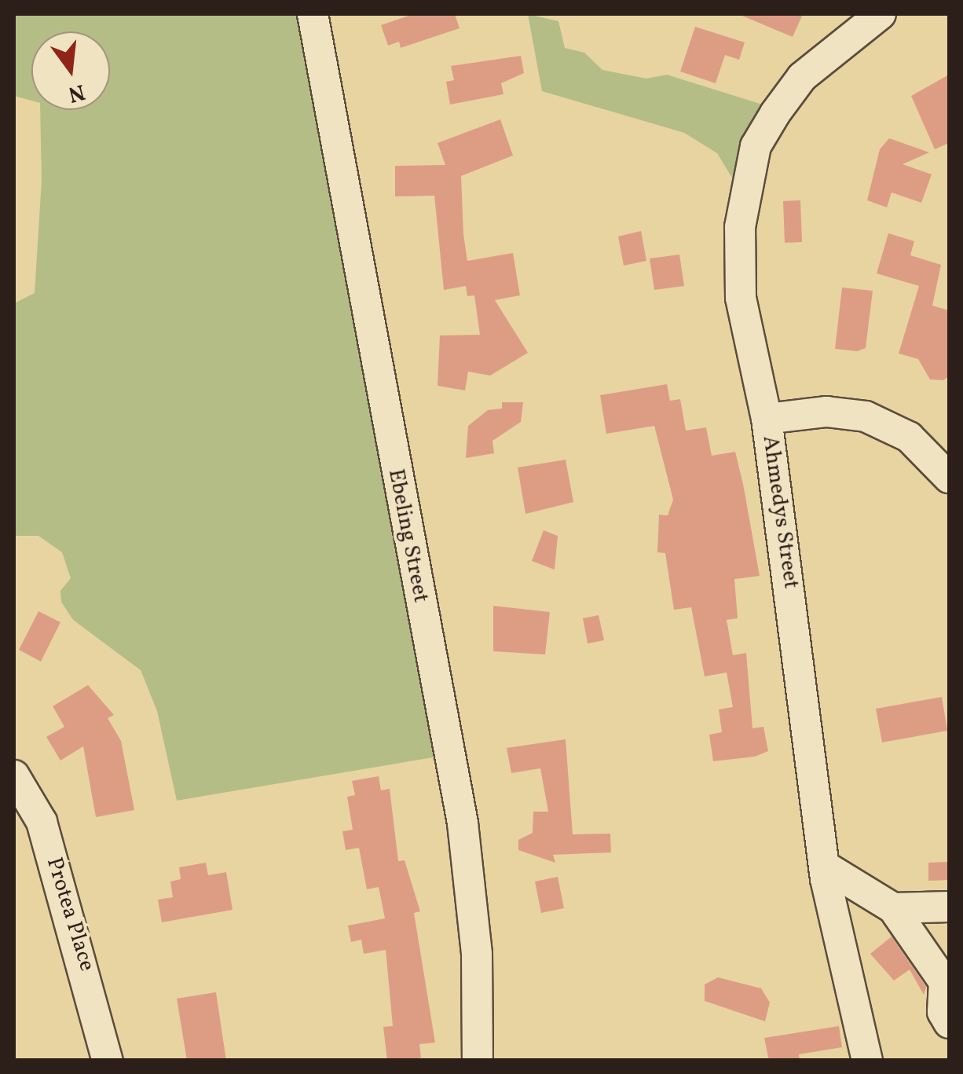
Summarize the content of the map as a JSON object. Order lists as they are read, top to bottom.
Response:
{
  "streets": {
    "street": ["Ahmedys Street", "Ebeling Street", "Protea Place"]
  },
  "north": "bottom"
}
